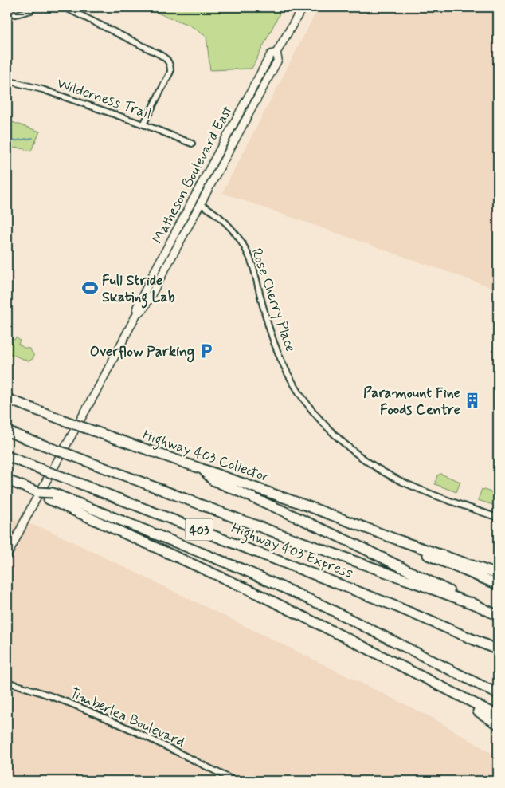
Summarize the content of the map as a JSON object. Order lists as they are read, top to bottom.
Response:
{
  "streets": {
    "highway": ["Highway 403 Collector", "403", "Highway 403 Express"],
    "street": [
      "Wilderness Trail",
      "Matheson Boulevard East",
      "Rose Cherry Place",
      "Timberlea Boulevard"
    ]
  },
  "crossings": [
    ["Matheson Boulevard East", "Rose Cherry Place"],
    ["403", "Highway 403 Express"]
  ],
  "places": {
    "sports": ["Full Stride Skating Lab"],
    "parking": ["Overflow Parking"],
    "building": ["Paramount Fine Foods Centre"]
  }
}
